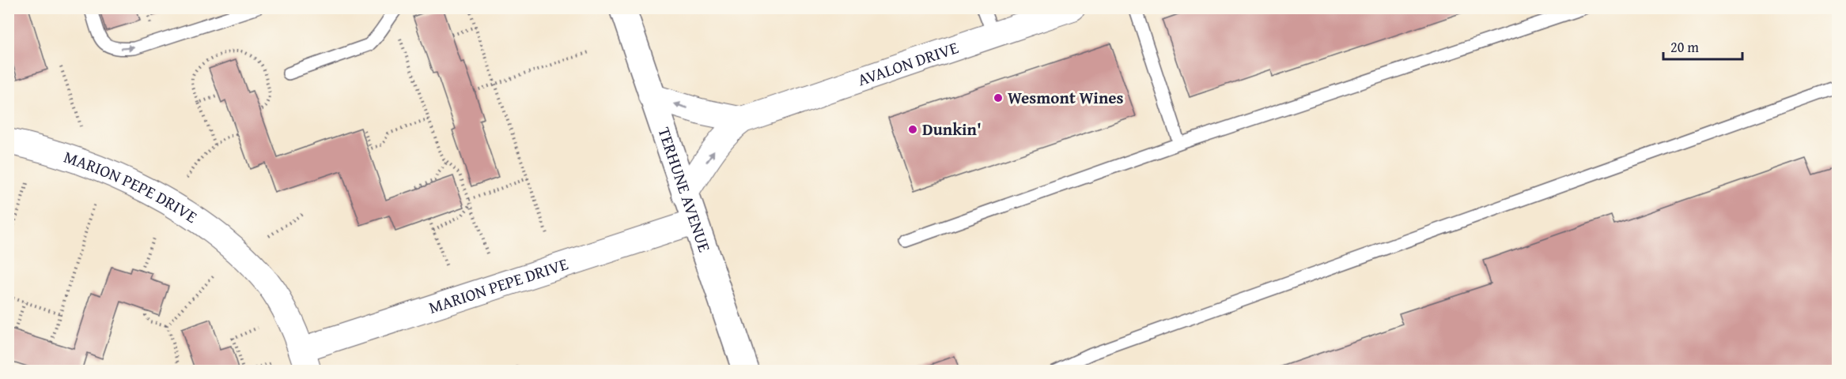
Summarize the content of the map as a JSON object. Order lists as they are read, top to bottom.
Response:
{
  "streets": {
    "street": ["AVALON DRIVE", "MARION PEPE DRIVE", "TERHUNE AVENUE"]
  },
  "crossings": [
    ["AVALON DRIVE", "TERHUNE AVENUE"],
    ["MARION PEPE DRIVE", "TERHUNE AVENUE"]
  ],
  "places": ["Wesmont Wines", "Dunkin'"],
  "scale_bar": "20 m"
}
